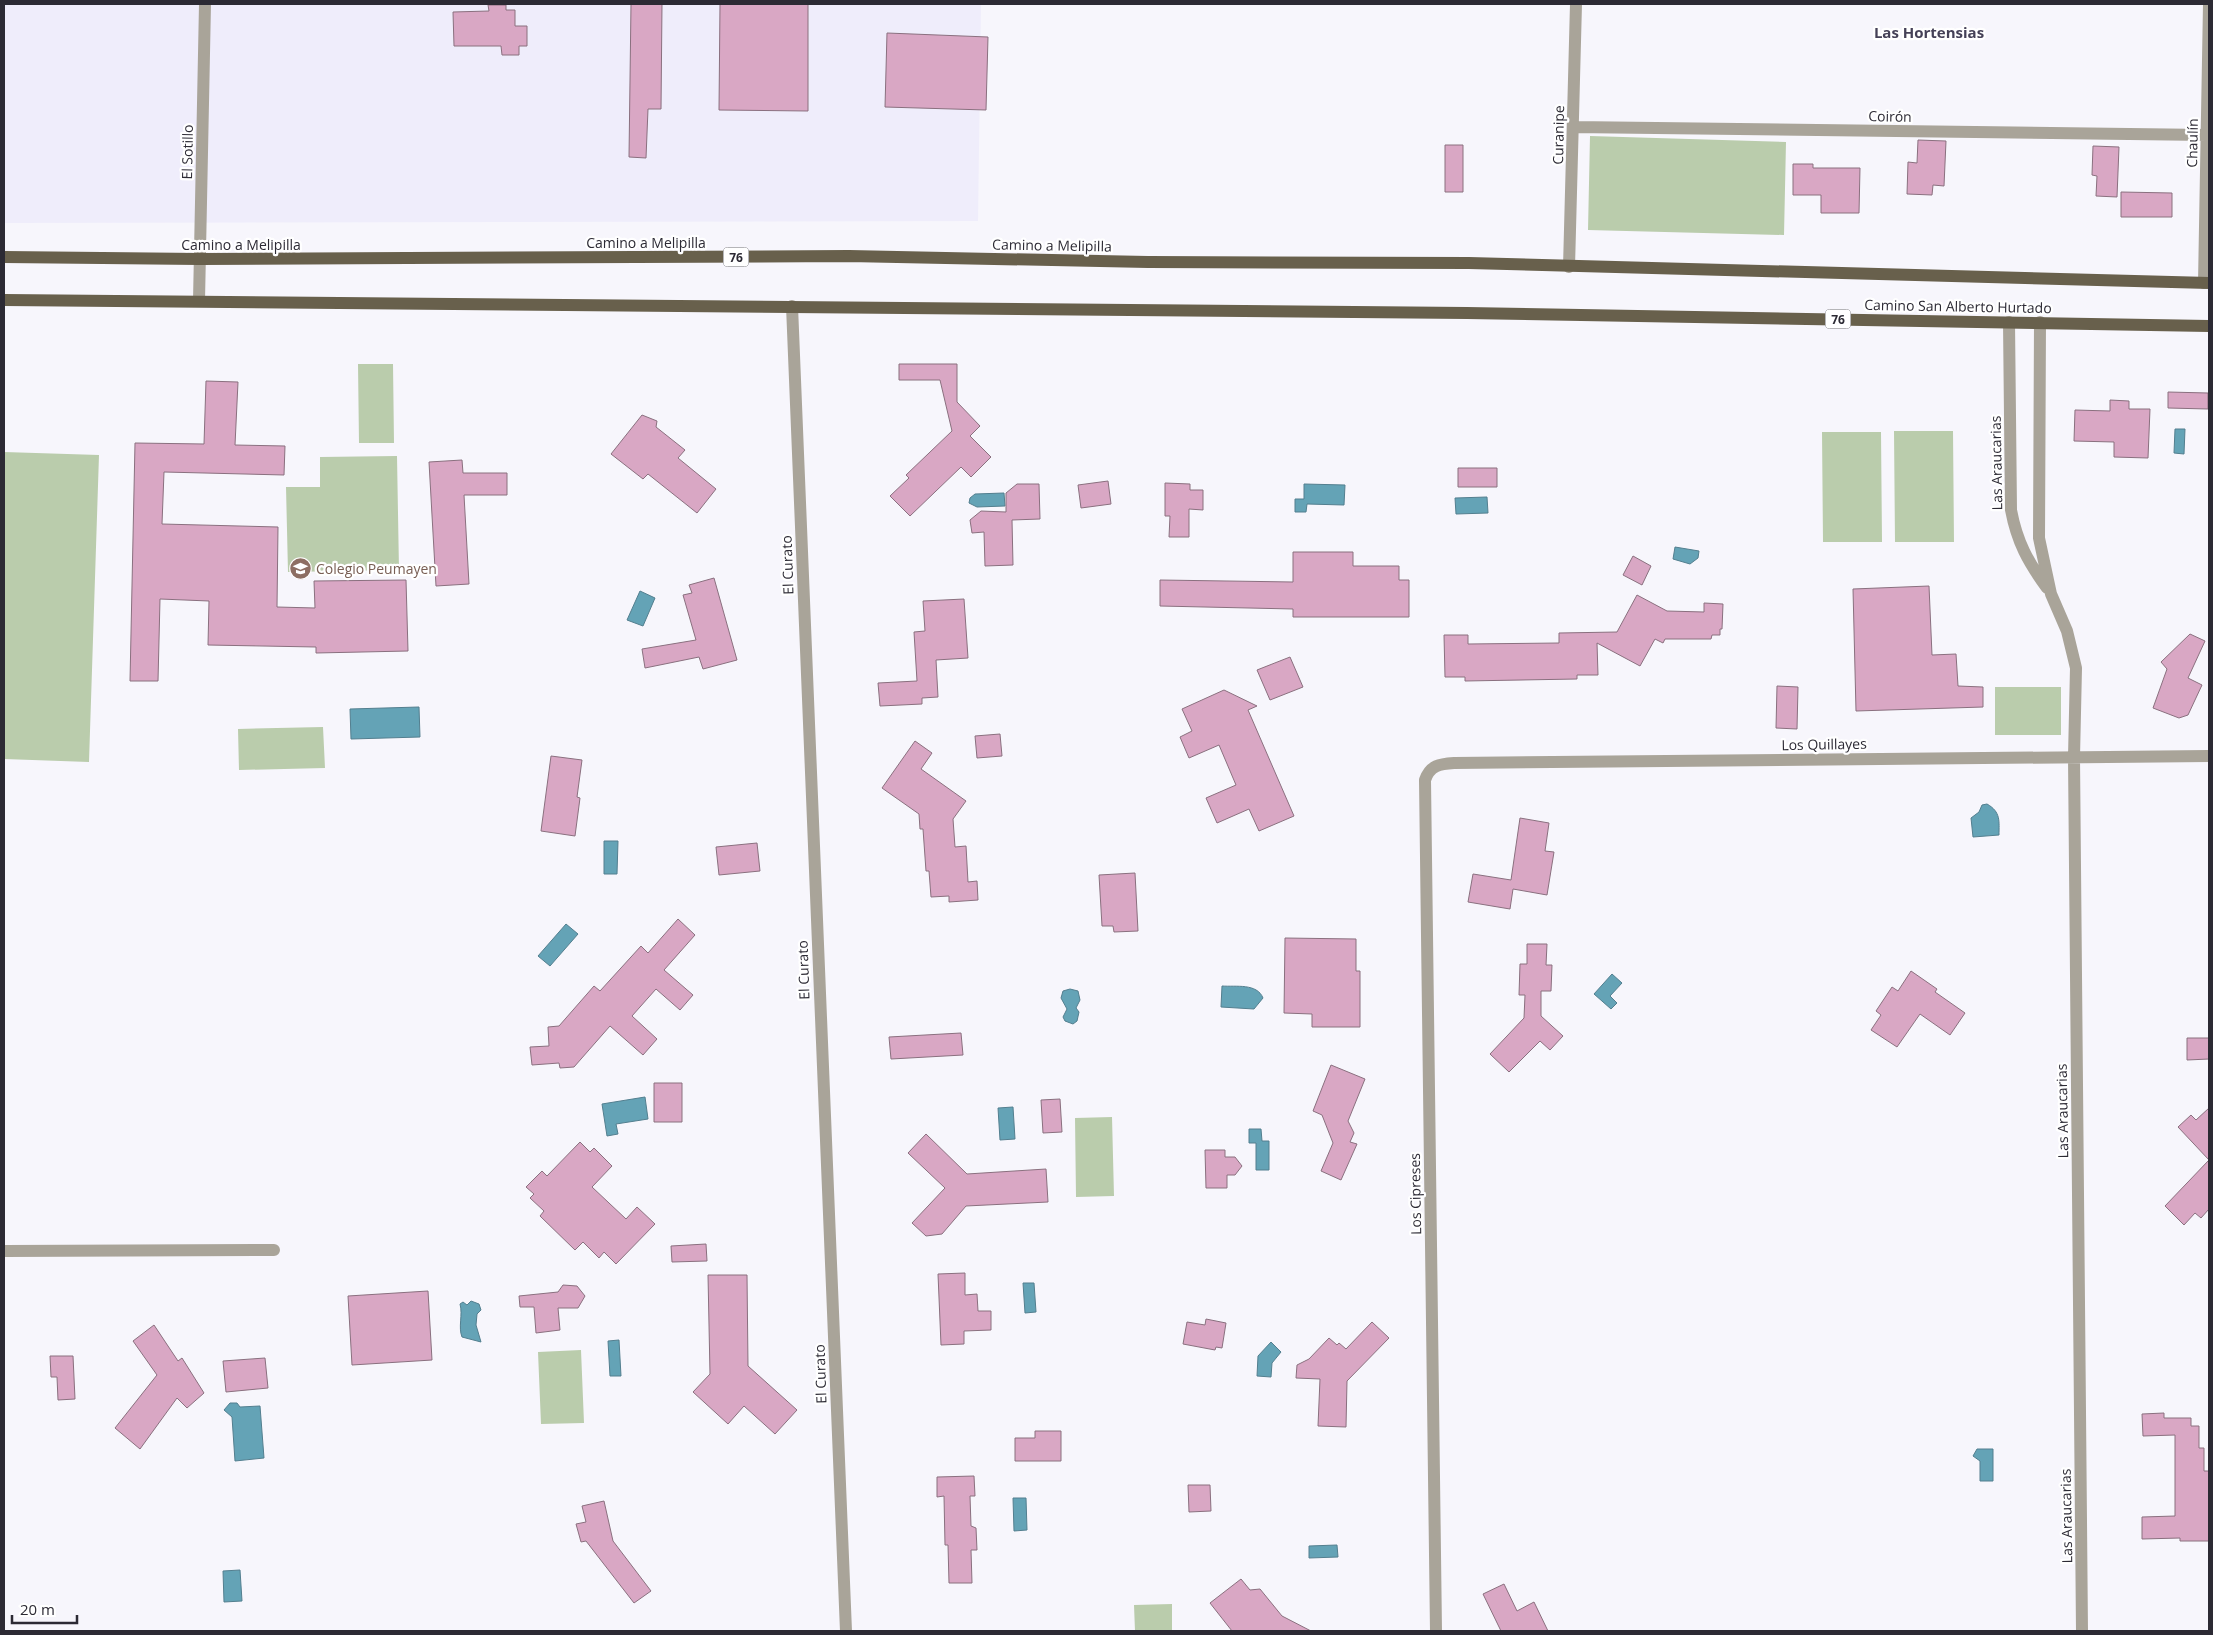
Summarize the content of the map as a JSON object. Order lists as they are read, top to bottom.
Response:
{
  "streets": {
    "main road": ["Camino a Melipilla", "76", "Camino San Alberto Hurtado"],
    "street": [
      "Coirón",
      "Curanipe",
      "Chaulín",
      "El Sotillo",
      "Las Araucarias",
      "El Curato",
      "Los Quillayes",
      "Los Cipreses"
    ]
  },
  "crossings": [
    ["Coirón", "Curanipe"],
    ["Coirón", "Chaulín"],
    ["Curanipe", "Camino San Alberto Hurtado"],
    ["Chaulín", "Camino San Alberto Hurtado"],
    ["El Sotillo", "Camino a Melipilla"],
    ["El Sotillo", "76"],
    ["Camino a Melipilla", "Camino San Alberto Hurtado"],
    ["76", "Camino San Alberto Hurtado"],
    ["76", "El Curato"],
    ["Camino San Alberto Hurtado", "Las Araucarias"],
    ["Camino San Alberto Hurtado", "El Curato"],
    ["Las Araucarias", "Los Quillayes"],
    ["Los Quillayes", "Los Cipreses"]
  ],
  "districts": ["Las Hortensias"],
  "places": {
    "school or university": ["Colegio Peumayen"]
  },
  "scale_bar": "20 m"
}
